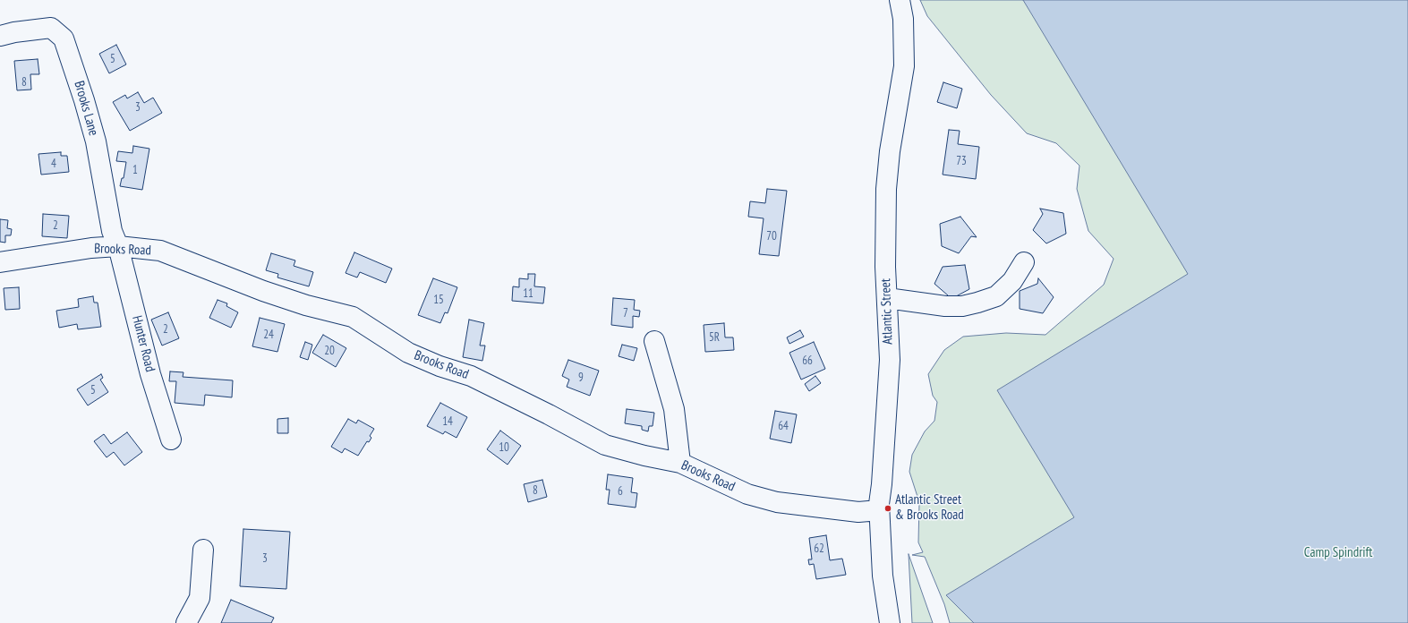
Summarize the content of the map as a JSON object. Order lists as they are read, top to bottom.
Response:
{
  "streets": {
    "street": [
      "Brooks Lane",
      "Brooks Road",
      "Atlantic Street",
      "Hunter Road"
    ]
  },
  "crossings": [
    ["Brooks Lane", "Brooks Road"],
    ["Brooks Lane", "Hunter Road"],
    ["Brooks Road", "Atlantic Street"],
    ["Brooks Road", "Hunter Road"]
  ],
  "parks": ["Camp Spindrift"],
  "places": ["Atlantic Street & Brooks Road"],
  "house_numbers": [
    "5",
    "8",
    "3",
    "73",
    "4",
    "1",
    "2",
    "70",
    "11",
    "15",
    "7",
    "2",
    "24",
    "5R",
    "20",
    "66",
    "9",
    "5",
    "14",
    "64",
    "10",
    "8",
    "6",
    "62",
    "3"
  ]
}
